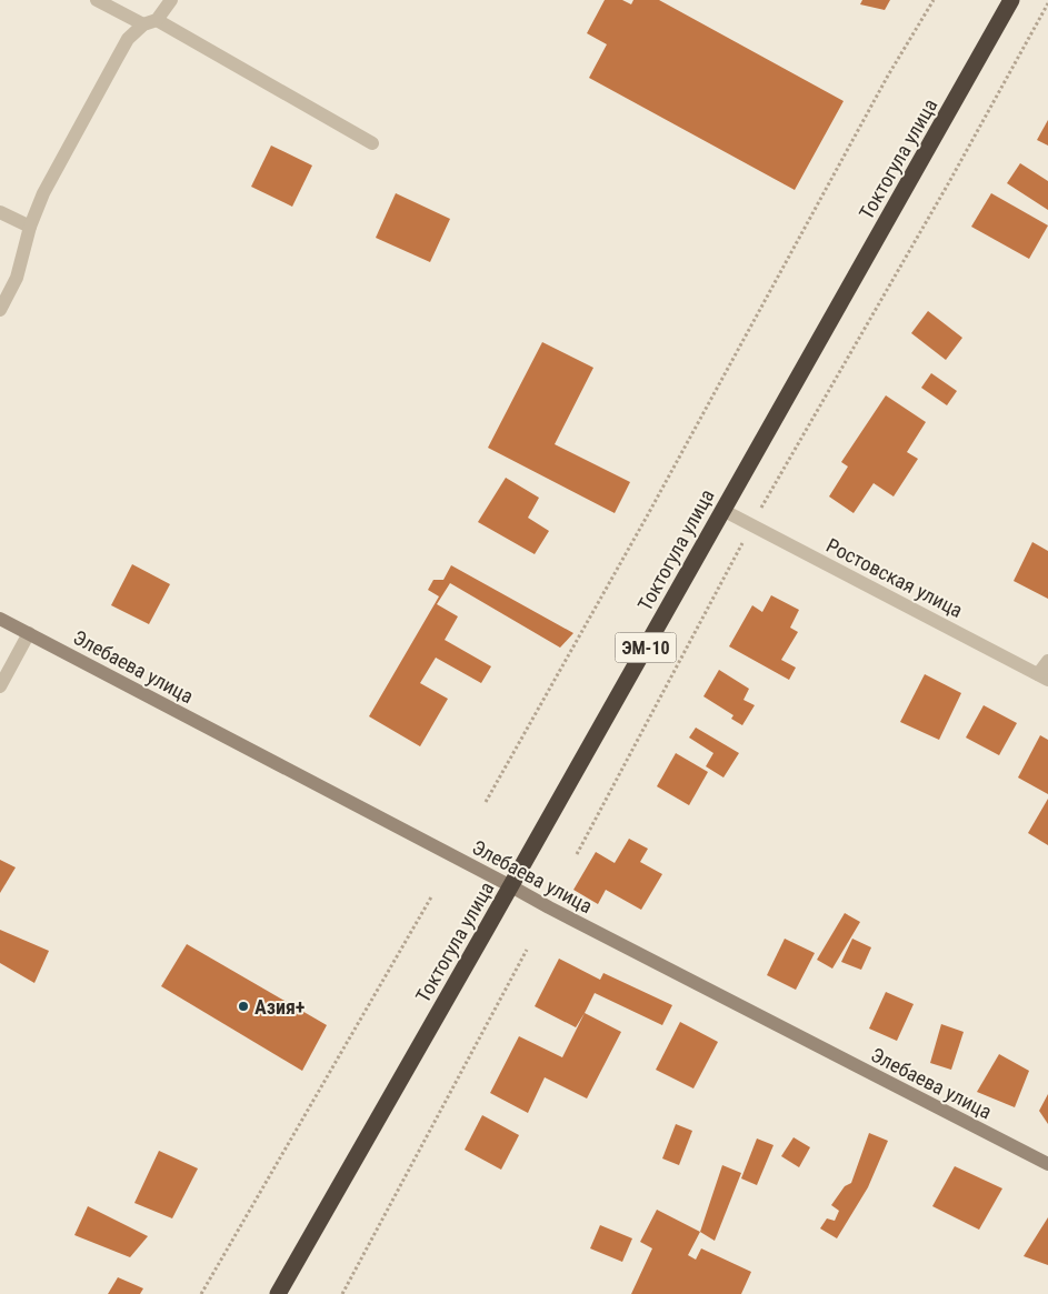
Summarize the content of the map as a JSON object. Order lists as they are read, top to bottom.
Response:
{
  "streets": {
    "highway": ["Токтогула улица", "ЭМ-10"],
    "main road": ["Элебаева улица"],
    "street": ["Ростовская улица"]
  },
  "crossings": [
    ["Токтогула улица", "Ростовская улица"],
    ["Токтогула улица", "Элебаева улица"]
  ],
  "places": ["Aзия+"]
}
